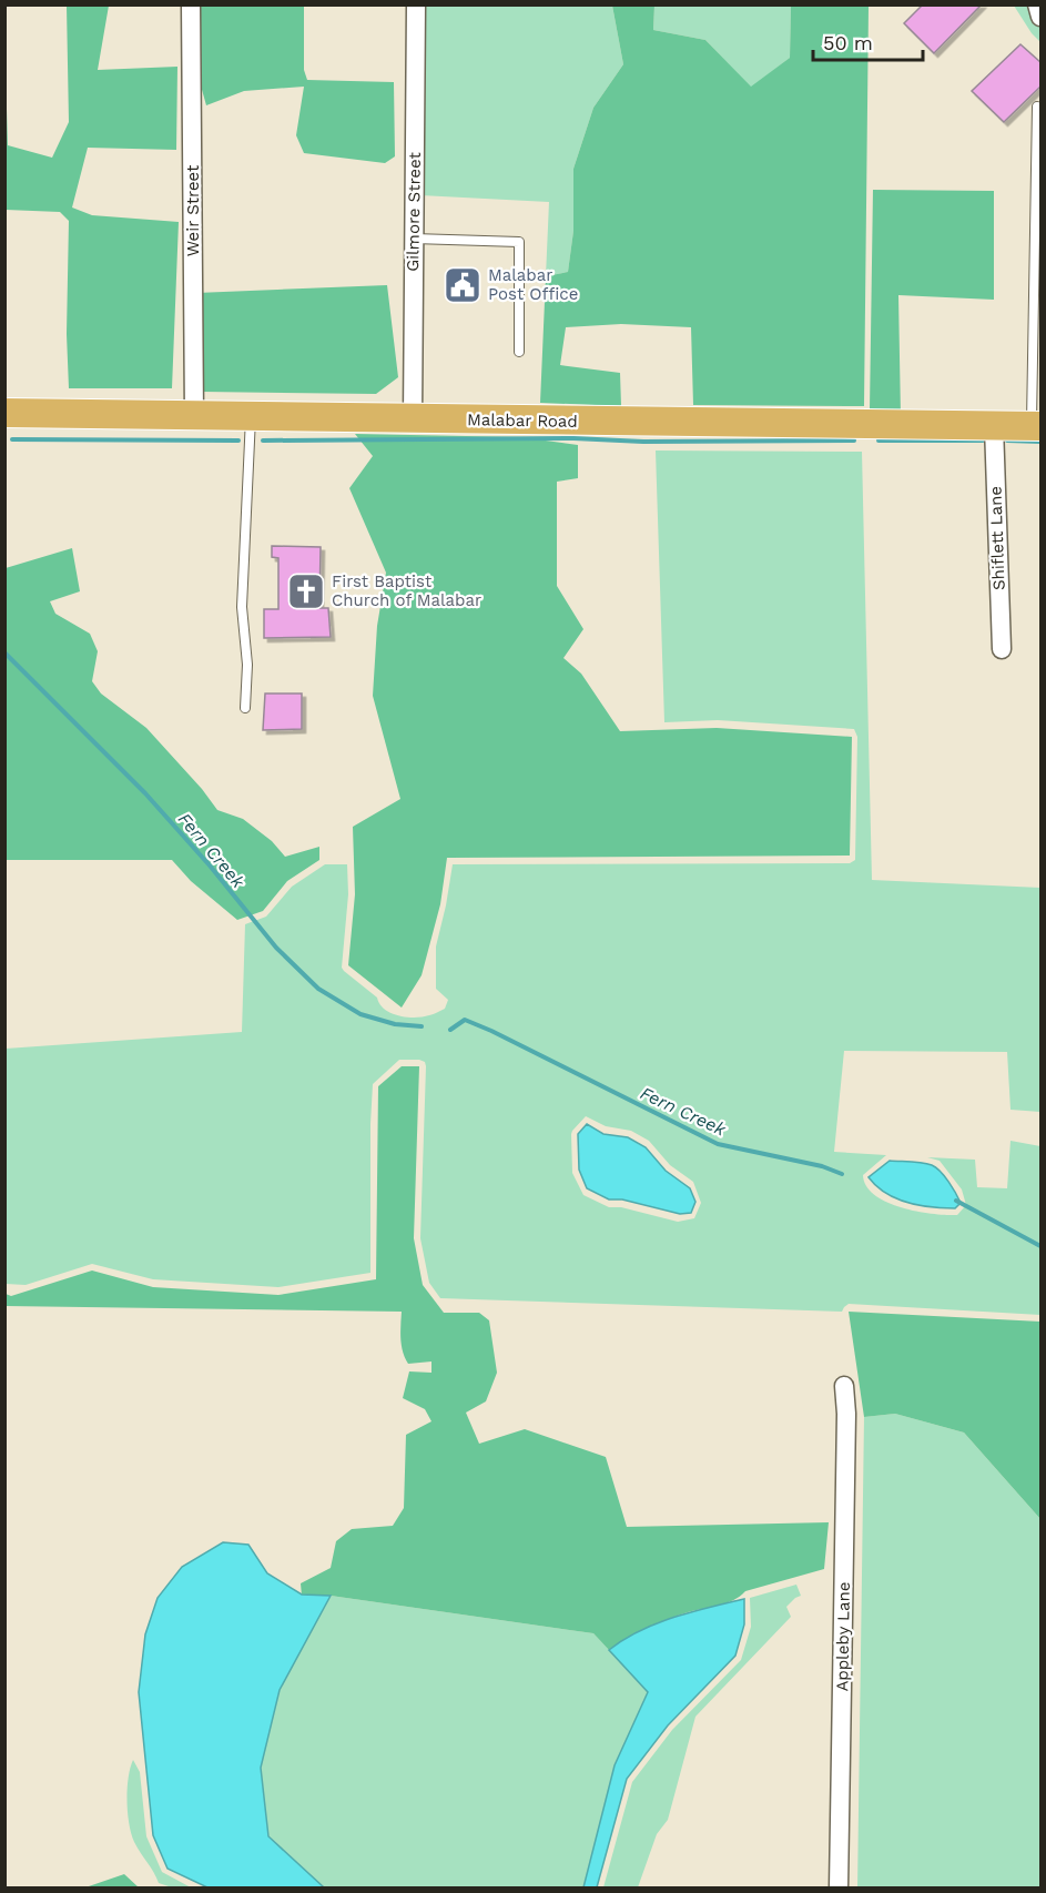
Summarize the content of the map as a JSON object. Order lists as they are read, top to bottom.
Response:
{
  "streets": {
    "main road": ["Malabar Road"],
    "street": [
      "Weir Street",
      "Gilmore Street",
      "Shiflett Lane",
      "Appleby Lane"
    ]
  },
  "crossings": [
    ["Weir Street", "Malabar Road"],
    ["Gilmore Street", "Malabar Road"],
    ["Malabar Road", "Shiflett Lane"]
  ],
  "water": ["Fern Creek"],
  "places": {
    "public building": ["Malabar Post Office"],
    "church": ["First Baptist Church of Malabar"]
  },
  "scale_bar": "50 m"
}
